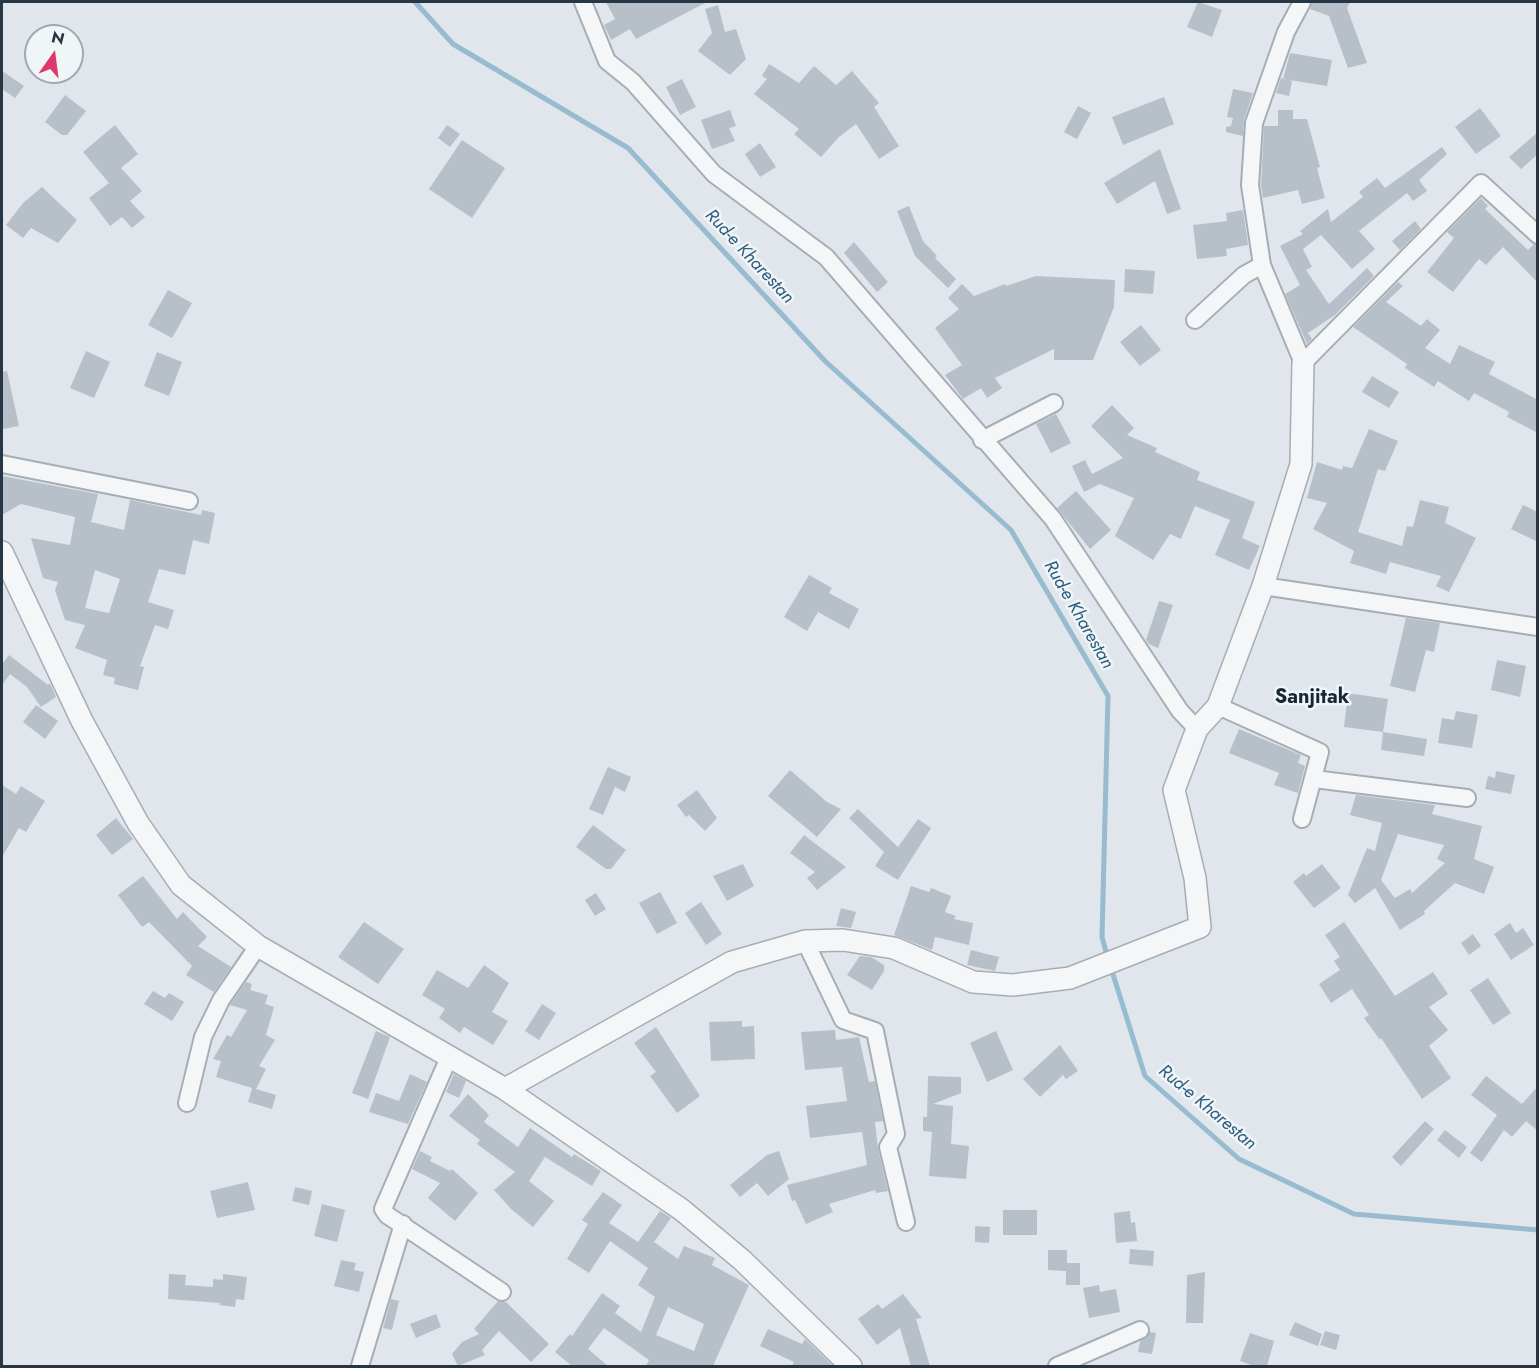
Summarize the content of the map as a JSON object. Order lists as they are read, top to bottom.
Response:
{
  "districts": ["Sanjitak"],
  "water": ["Rud-e Kharestan"],
  "north": "top"
}
